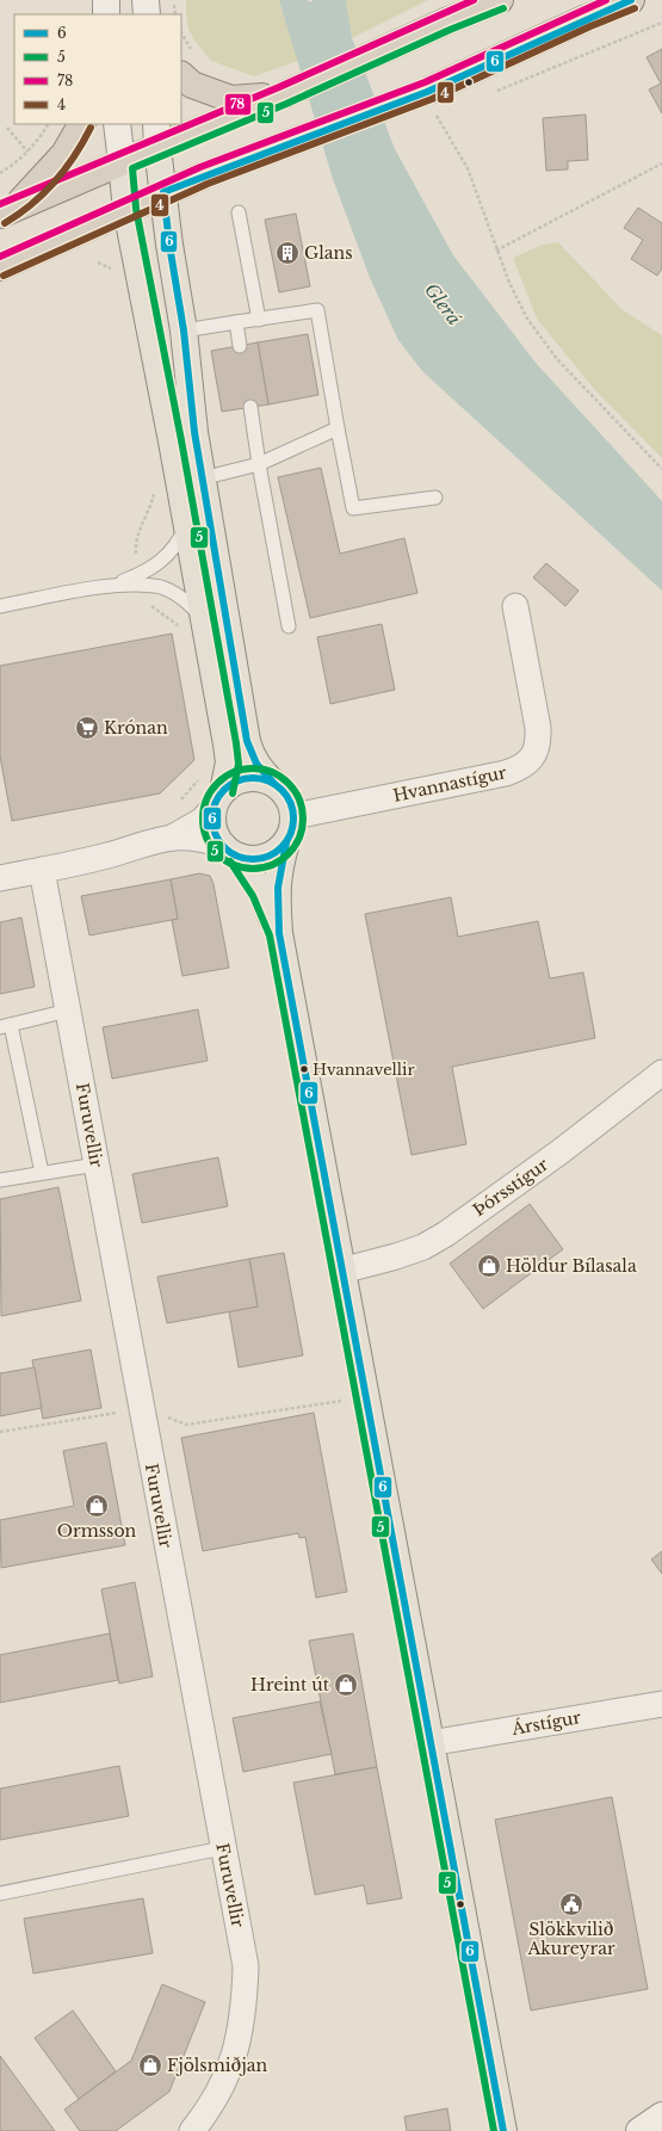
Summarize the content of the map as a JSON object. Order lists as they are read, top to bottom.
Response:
{
  "streets": {
    "street": [
      "Hvannastígur",
      "Furuvellir",
      "Þórsstígur",
      "Árstígur"
    ]
  },
  "water": ["Glerá"],
  "places": {
    "building": ["Glans"],
    "supermarket": ["Krónan"],
    "other": ["Hvannavellir"],
    "shop": [
      "Höldur Bílasala",
      "Ormsson",
      "Hreint út",
      "Fjölsmiðjan"
    ],
    "public building": ["Slökkvilið Akureyrar"]
  },
  "lines": [
    "transit line 6",
    "transit line 78",
    "transit line 5",
    "transit line 4"
  ],
  "legend": [
    "6",
    "5",
    "78",
    "4"
  ]
}
